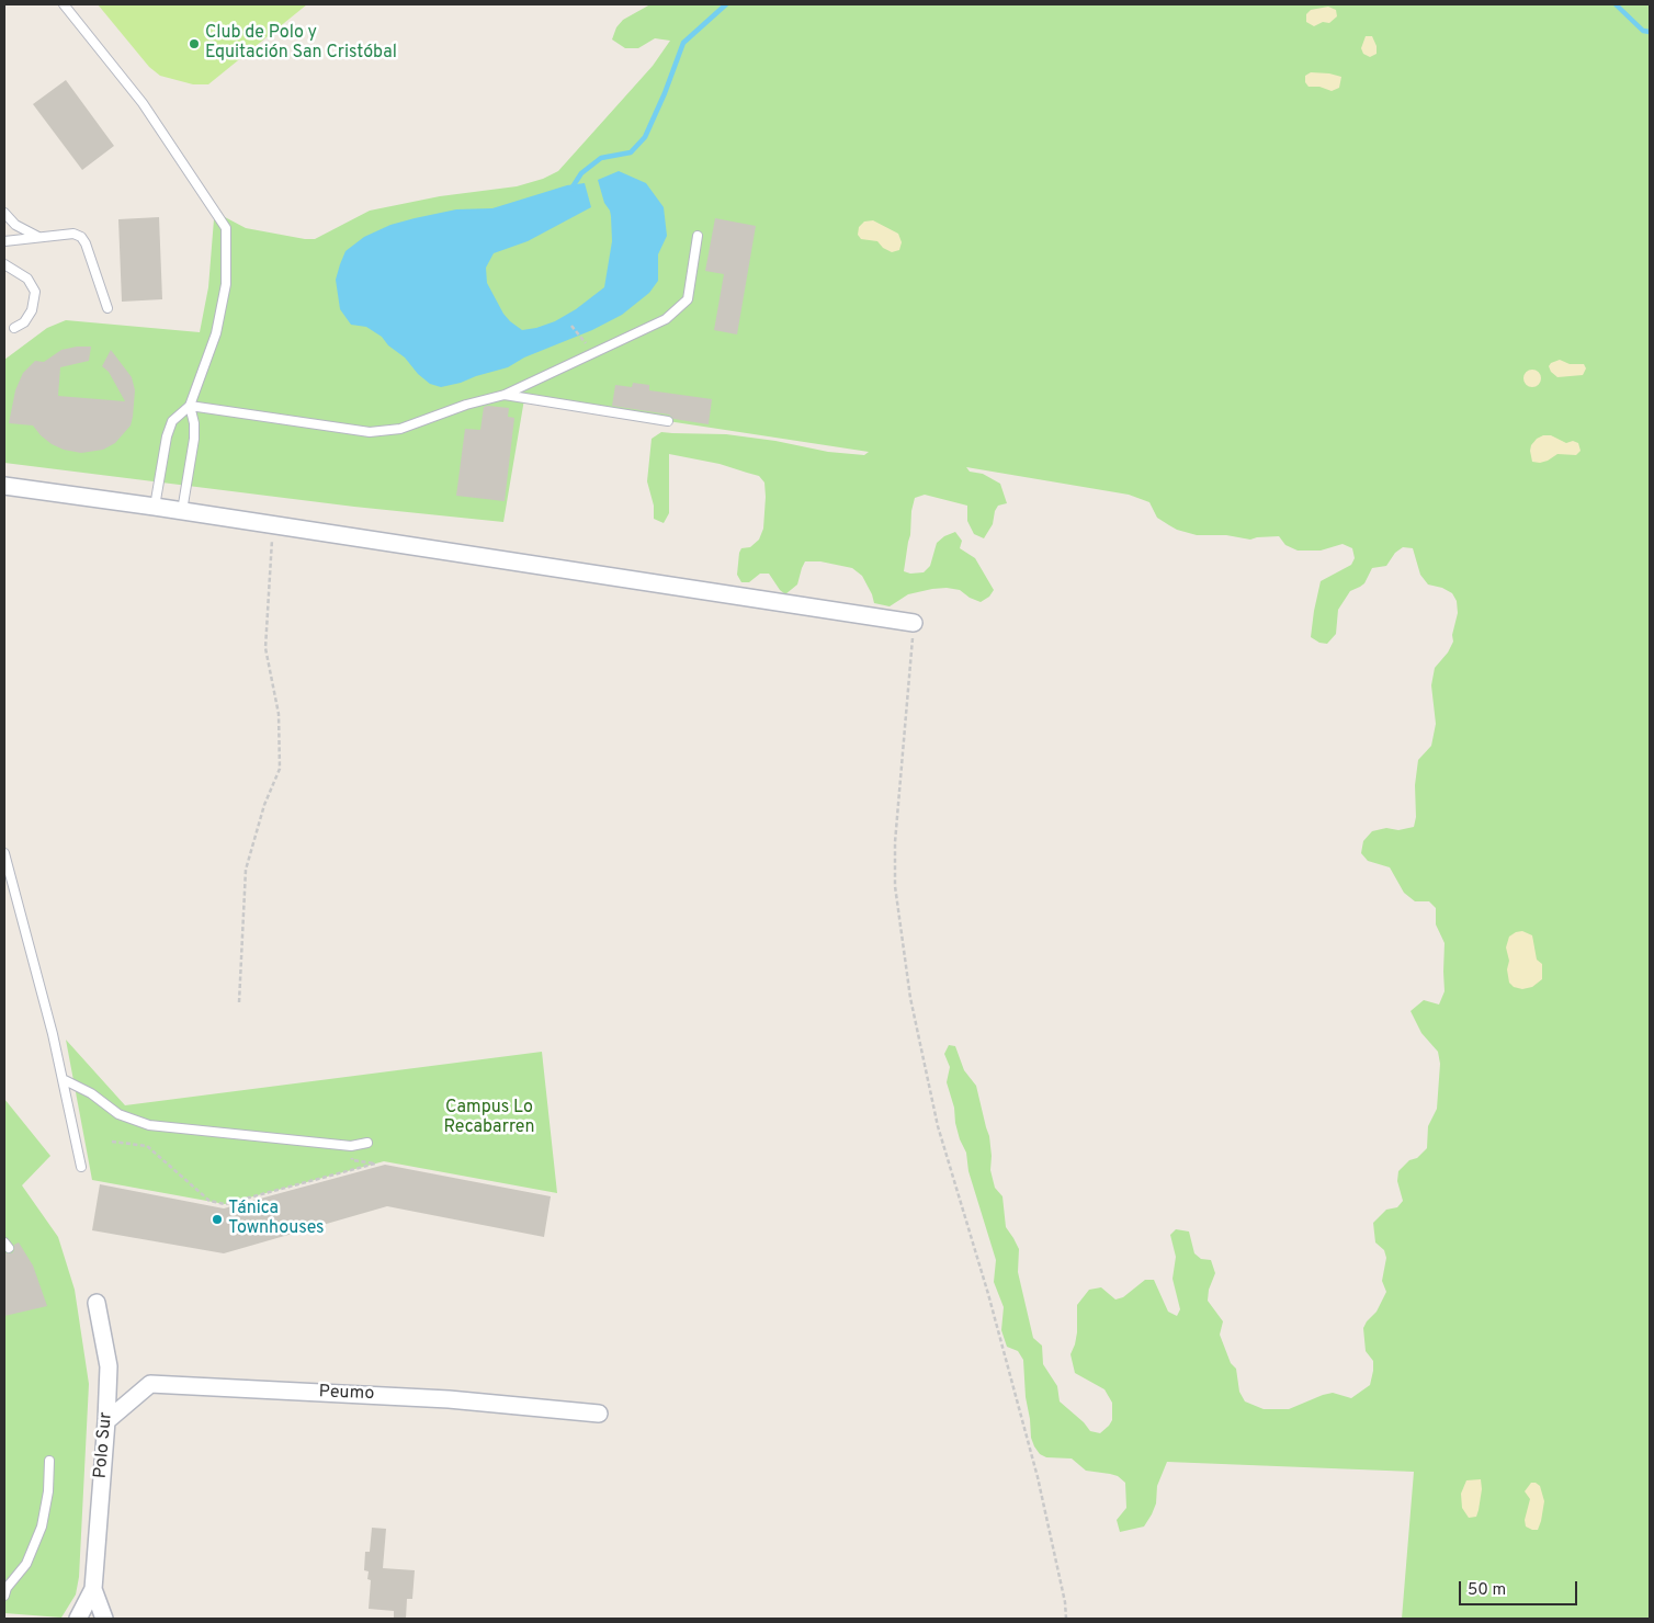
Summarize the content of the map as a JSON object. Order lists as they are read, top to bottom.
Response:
{
  "streets": {
    "street": ["Peumo", "Polo Sur"]
  },
  "crossings": [
    ["Peumo", "Polo Sur"]
  ],
  "parks": ["Campus Lo Recabarren"],
  "places": ["Club de Polo y Equitación San Cristóbal", "Tánica Townhouses"],
  "scale_bar": "50 m"
}
